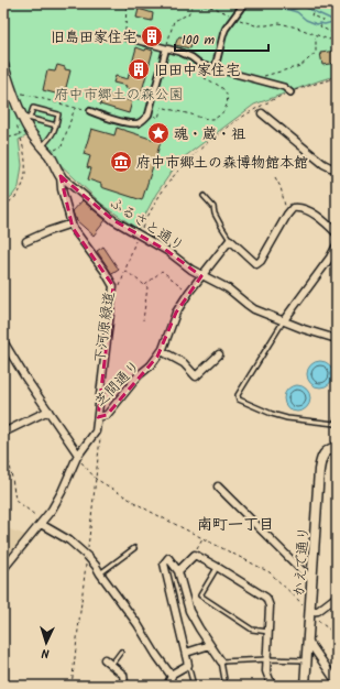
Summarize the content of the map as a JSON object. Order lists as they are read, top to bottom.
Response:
{
  "streets": {
    "street": ["ふるさと通り", "芝間通り", "かえで通り"],
    "path": ["下河原緑道"]
  },
  "crossings": [
    ["ふるさと通り", "下河原緑道"],
    ["ふるさと通り", "芝間通り"]
  ],
  "districts": ["南町一丁目"],
  "parks": ["府中市郷土の森公園"],
  "places": {
    "building": ["旧島田家住宅", "旧田中家住宅"],
    "place": ["魂・蔵・祖"],
    "museum": ["府中市郷土の森博物館本館"]
  },
  "scale_bar": "100 m",
  "north": "bottom"
}
